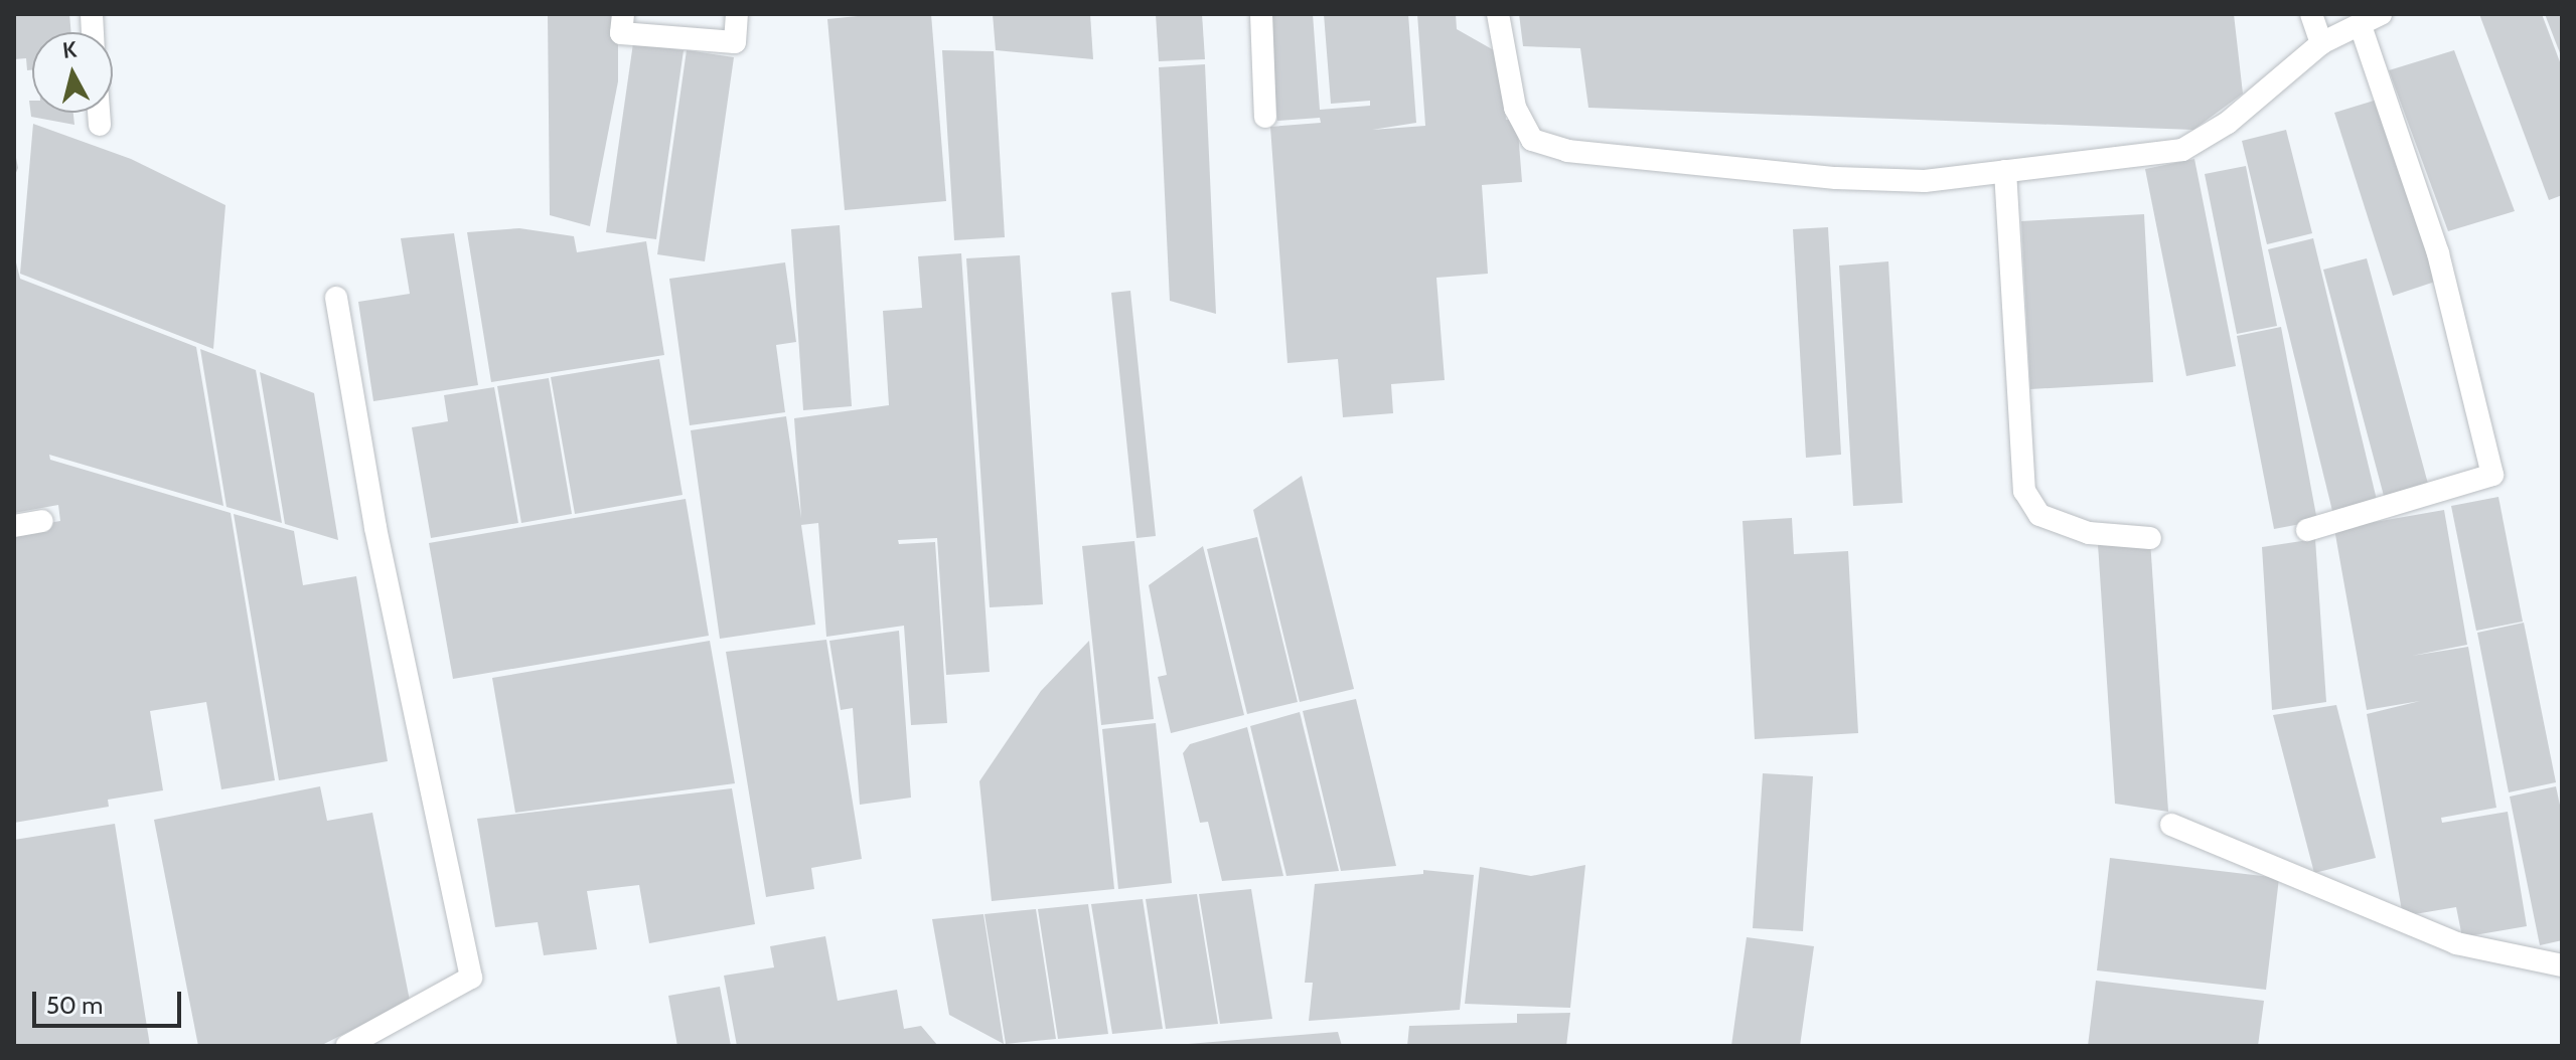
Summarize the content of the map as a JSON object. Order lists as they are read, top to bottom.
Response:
{
  "scale_bar": "50 m",
  "north": "top"
}
